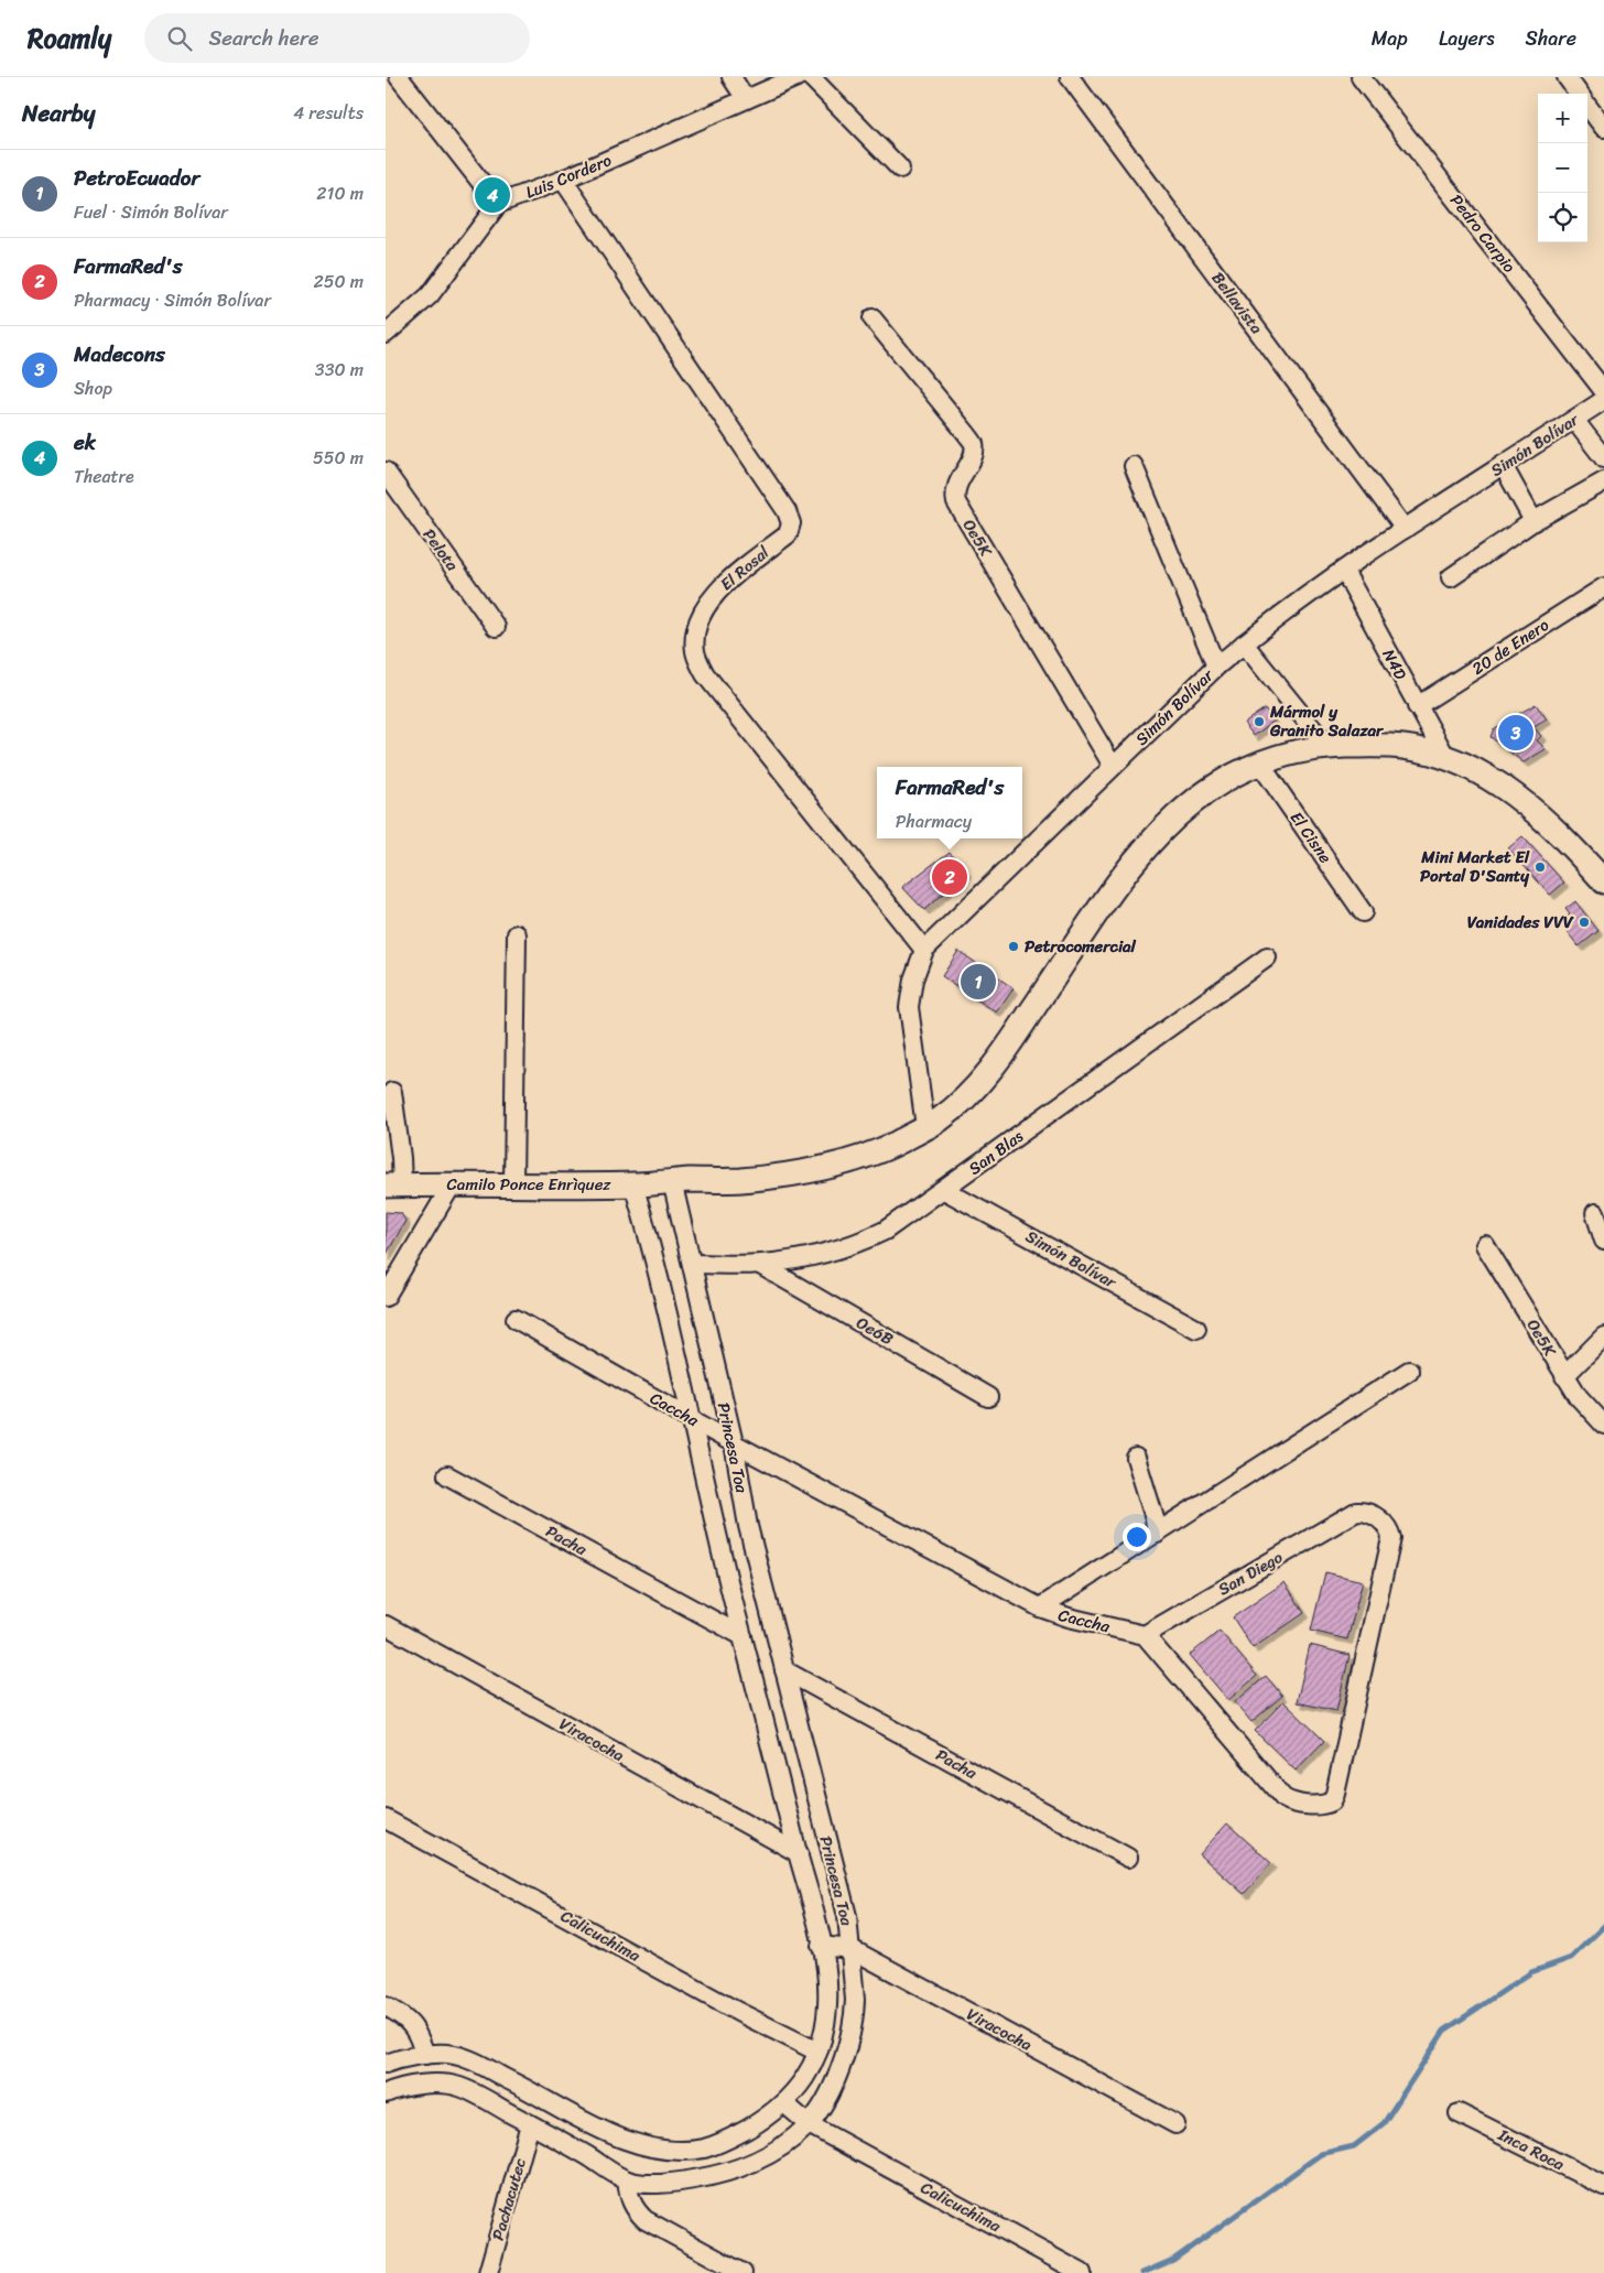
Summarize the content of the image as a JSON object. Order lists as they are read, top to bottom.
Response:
{
  "streets": {
    "main road": ["Camilo Ponce Enrìquez"],
    "street": [
      "Luis Cordero",
      "Pedro Carpio",
      "Bellavista",
      "Simón Bolívar",
      "Oe5K",
      "Pelota",
      "El Rosal",
      "20 de Enero",
      "N4D",
      "El Cisne",
      "San Blas",
      "Oe6B",
      "Caccha",
      "Princesa Toa",
      "Pacha",
      "San Diego",
      "Viracocha",
      "Calicuchima",
      "Inca Roca",
      "Pachacutec"
    ]
  },
  "crossings": [
    ["Luis Cordero", "El Rosal"],
    ["Bellavista", "Simón Bolívar"],
    ["Simón Bolívar", "Oe5K"],
    ["Simón Bolívar", "El Rosal"],
    ["Simón Bolívar", "N4D"],
    ["Simón Bolívar", "San Blas"],
    ["Simón Bolívar", "Camilo Ponce Enrìquez"],
    ["20 de Enero", "N4D"],
    ["N4D", "Camilo Ponce Enrìquez"],
    ["El Cisne", "Camilo Ponce Enrìquez"],
    ["San Blas", "Oe6B"],
    ["San Blas", "Princesa Toa"],
    ["Camilo Ponce Enrìquez", "Princesa Toa"],
    ["Caccha", "Princesa Toa"],
    ["Caccha", "San Diego"],
    ["Princesa Toa", "Pacha"],
    ["Princesa Toa", "Viracocha"],
    ["Princesa Toa", "Calicuchima"],
    ["Princesa Toa", "Pachacutec"]
  ],
  "places": [
    "Mármol y Granito Salazar",
    "Mini Market El Portal D'Santy",
    "Vanidades VVV",
    "Petrocomercial"
  ],
  "page": {
    "header": "Roamly",
    "search": "Search here",
    "nav": ["Map", "Layers", "Share"],
    "heading": ["Nearby", "4 results"],
    "map_buttons": ["+", "−"],
    "list": [
      {
        "mark": "1",
        "name": "PetroEcuador",
        "note": "Fuel · Simón Bolívar",
        "value": "210 m"
      },
      {
        "mark": "2",
        "name": "FarmaRed's",
        "note": "Pharmacy · Simón Bolívar",
        "value": "250 m"
      },
      {
        "mark": "3",
        "name": "Madecons",
        "note": "Shop",
        "value": "330 m"
      },
      {
        "mark": "4",
        "name": "ek",
        "note": "Theatre",
        "value": "550 m"
      }
    ],
    "pins": [
      "4",
      "3",
      "2",
      "1"
    ],
    "popup": ["FarmaRed's", "Pharmacy"]
  }
}
